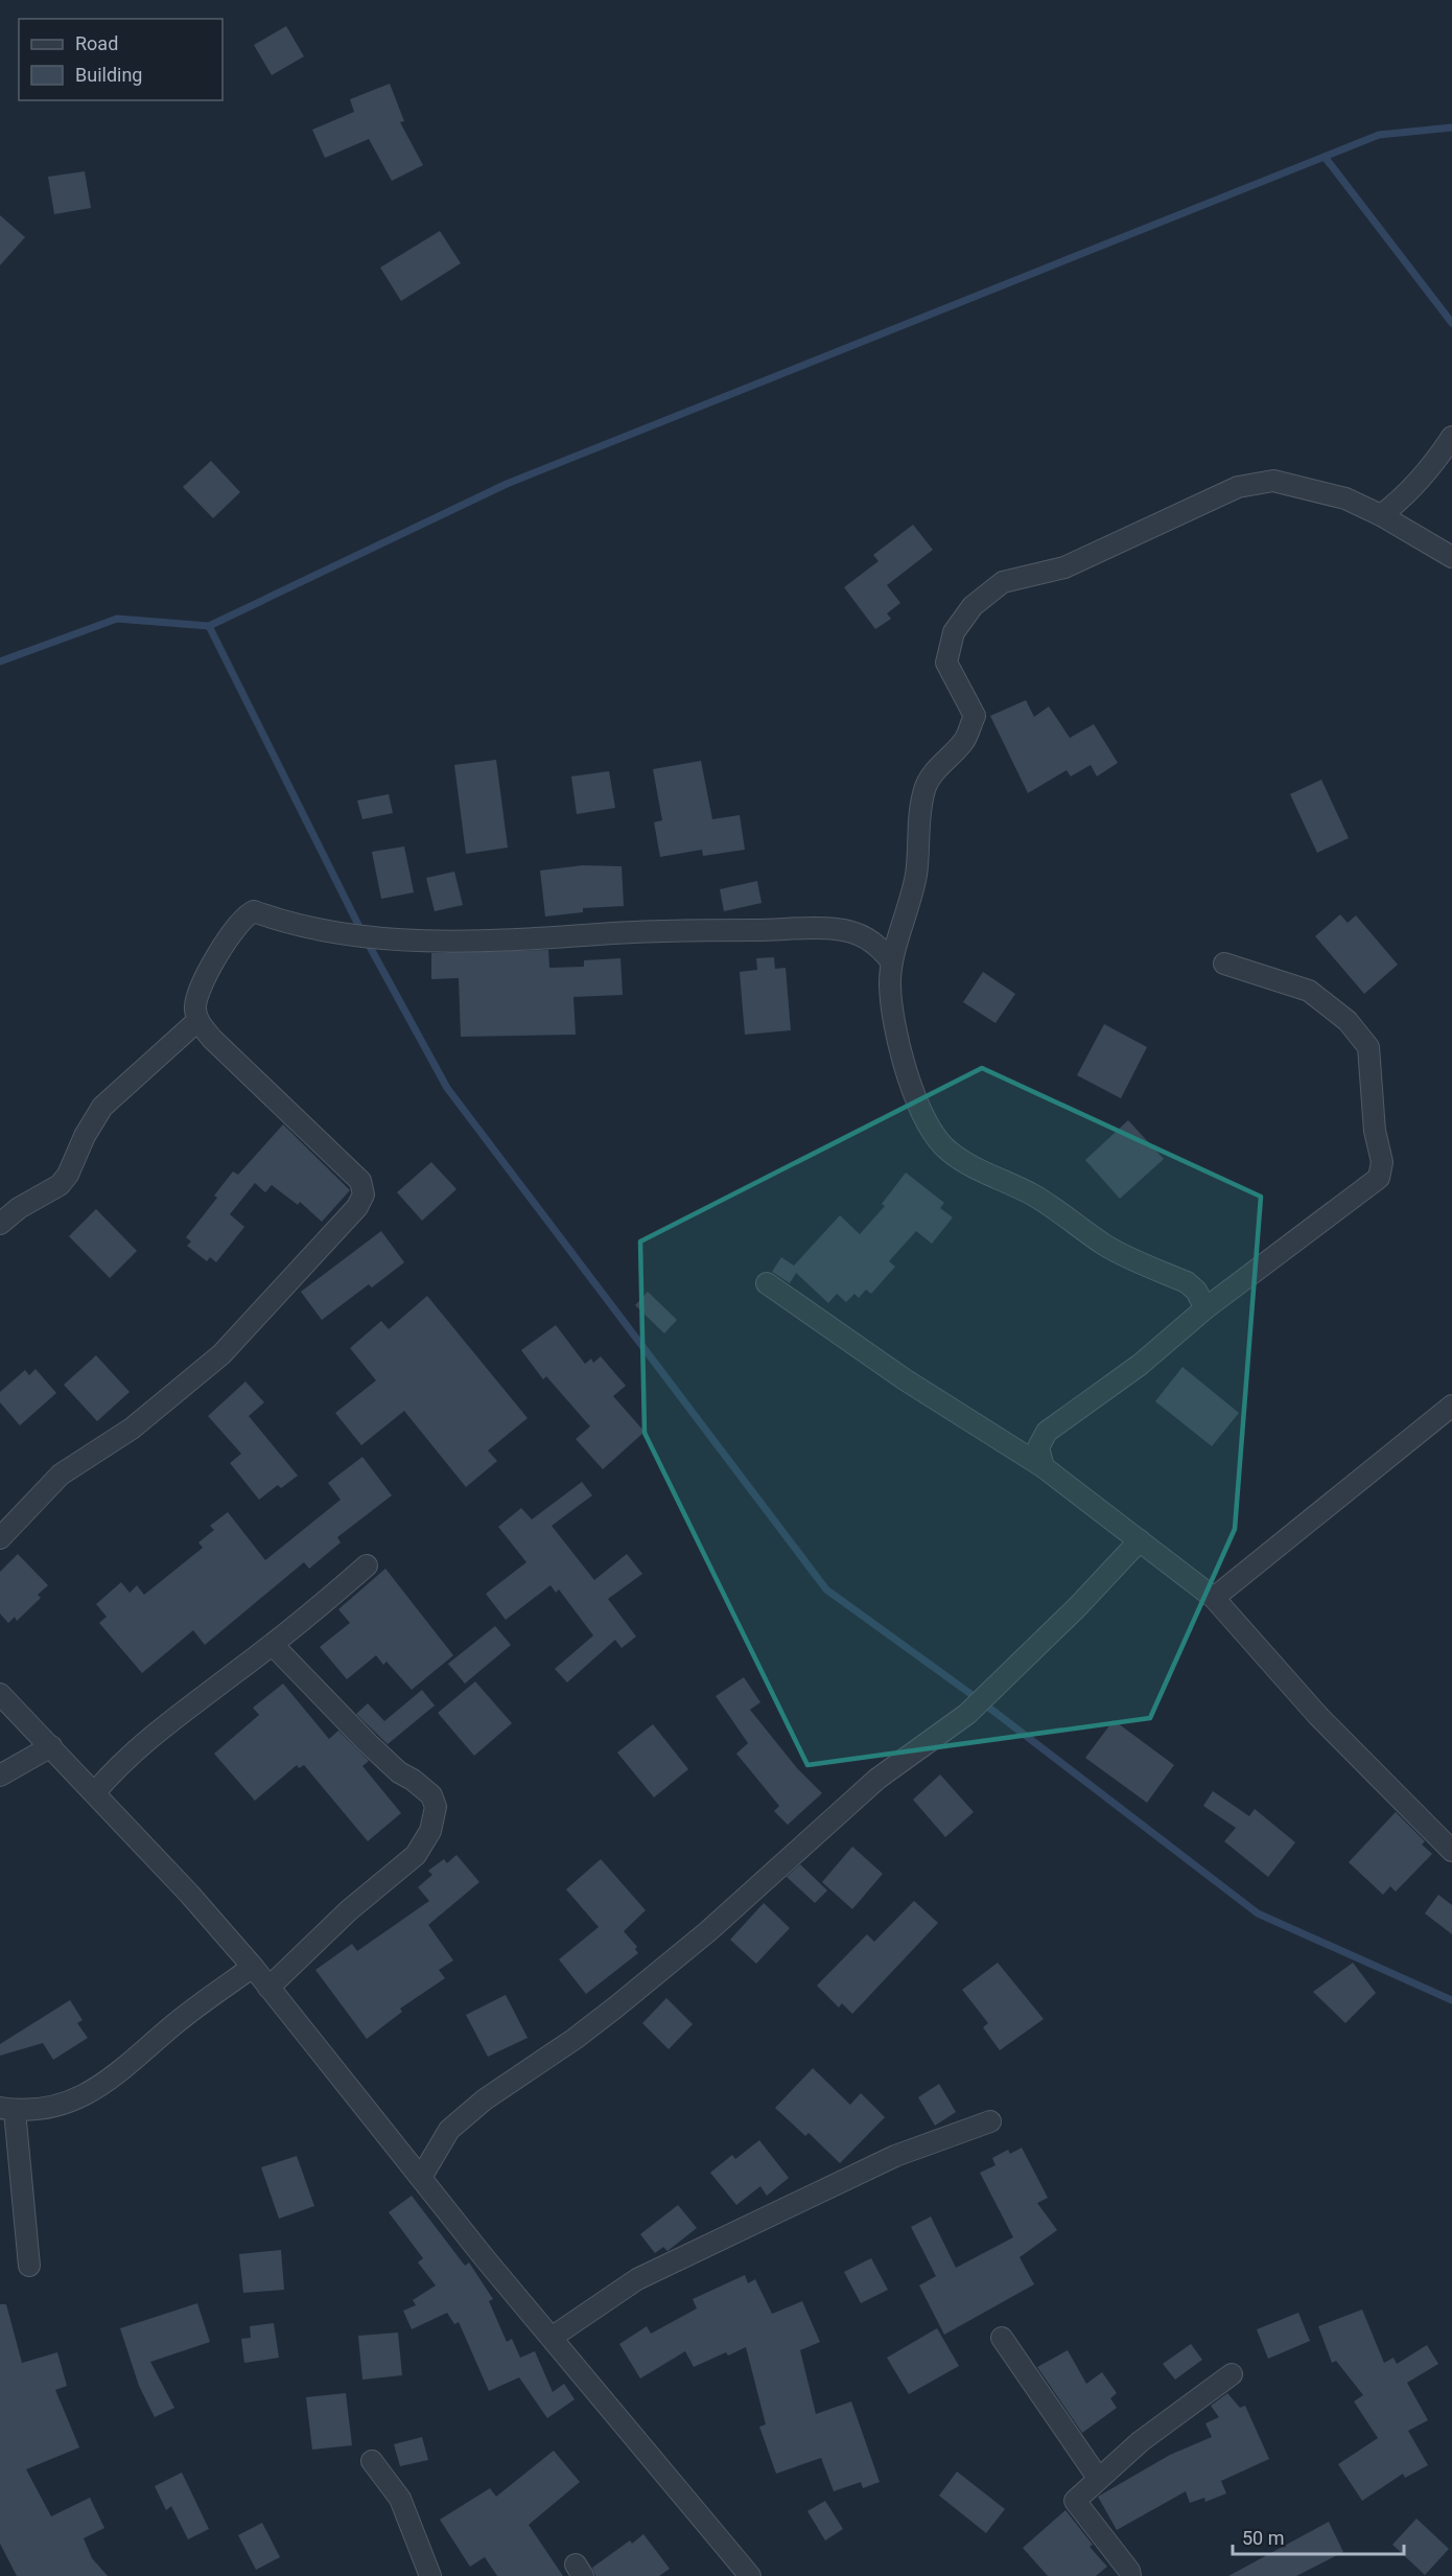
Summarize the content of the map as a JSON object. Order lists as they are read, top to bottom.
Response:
{
  "legend": ["Road", "Building"],
  "scale_bar": "50 m"
}
